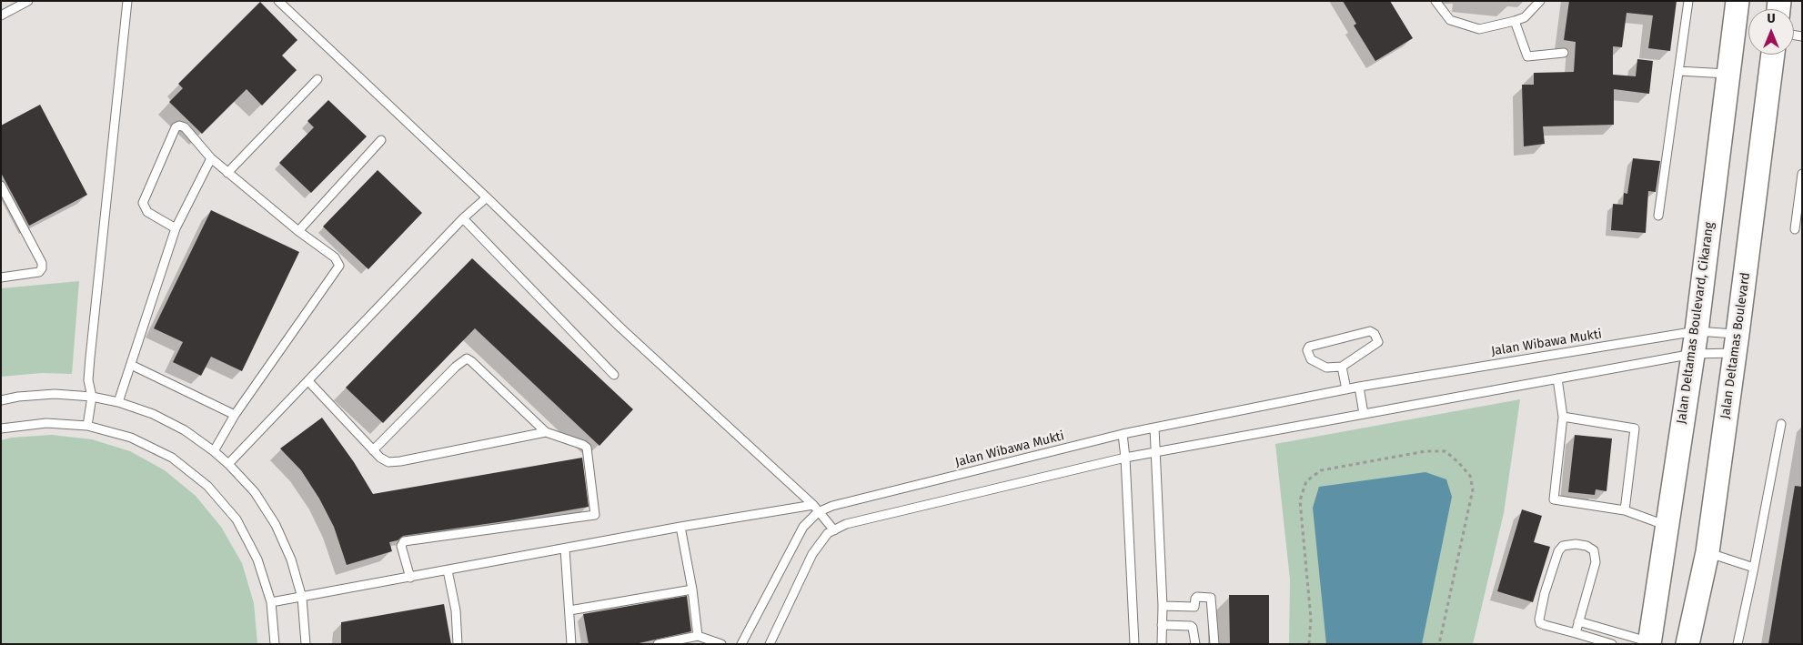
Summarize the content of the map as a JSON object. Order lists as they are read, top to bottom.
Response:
{
  "streets": {
    "street": ["Jalan Deltamas Boulevard, Cikarang", "Jalan Deltamas Boulevard"],
    "lane": ["Jalan Wibawa Mukti"]
  },
  "crossings": [
    ["Jalan Deltamas Boulevard, Cikarang", "Jalan Wibawa Mukti"],
    ["Jalan Wibawa Mukti", "Jalan Deltamas Boulevard"]
  ],
  "north": "top"
}
